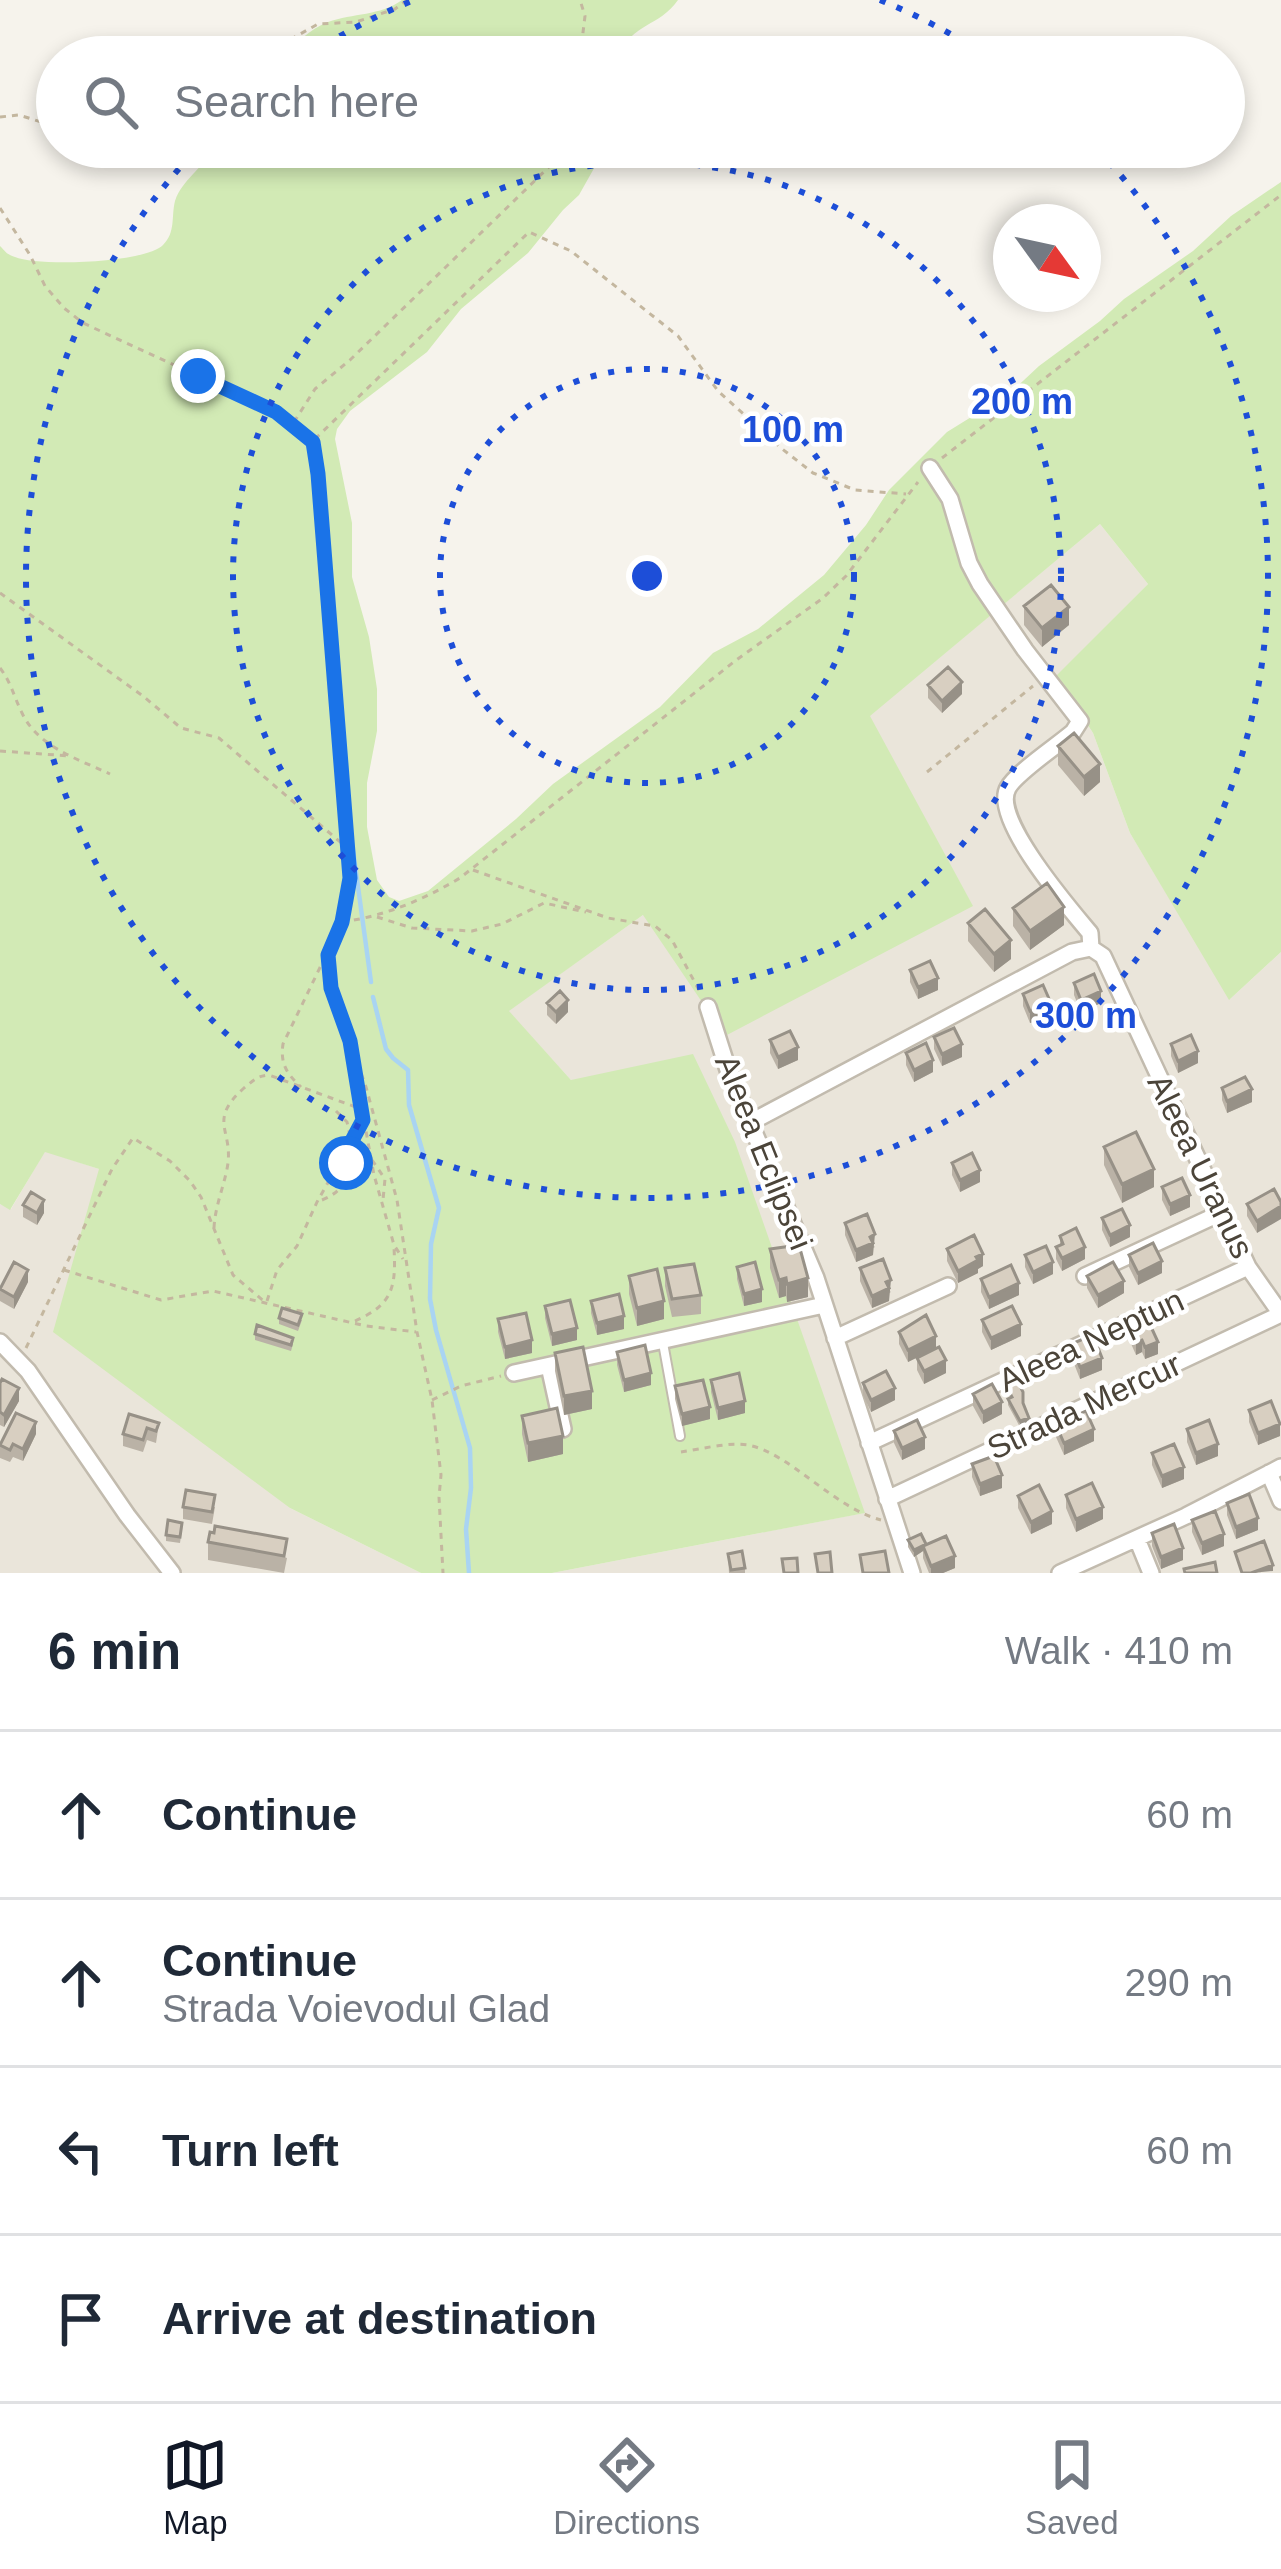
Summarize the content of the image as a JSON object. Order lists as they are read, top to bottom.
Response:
{
  "streets": {
    "street": [
      "Aleea Eclipsei",
      "Aleea Uranus",
      "Aleea Neptun",
      "Strada Mercur"
    ]
  },
  "crossings": [
    ["Aleea Eclipsei", "Aleea Neptun"],
    ["Aleea Eclipsei", "Strada Mercur"],
    ["Aleea Uranus", "Aleea Neptun"],
    ["Aleea Uranus", "Strada Mercur"]
  ],
  "north": "bottom right",
  "page": {
    "search": "Search here",
    "heading": ["6 min", "Walk · 410 m"],
    "list": [
      ["Continue", "60 m"],
      ["Continue", "Strada Voievodul Glad", "290 m"],
      ["Turn left", "60 m"],
      "Arrive at destination"
    ],
    "nav": ["Map", "Directions", "Saved"]
  },
  "rings": ["200 m", "100 m", "300 m"]
}
